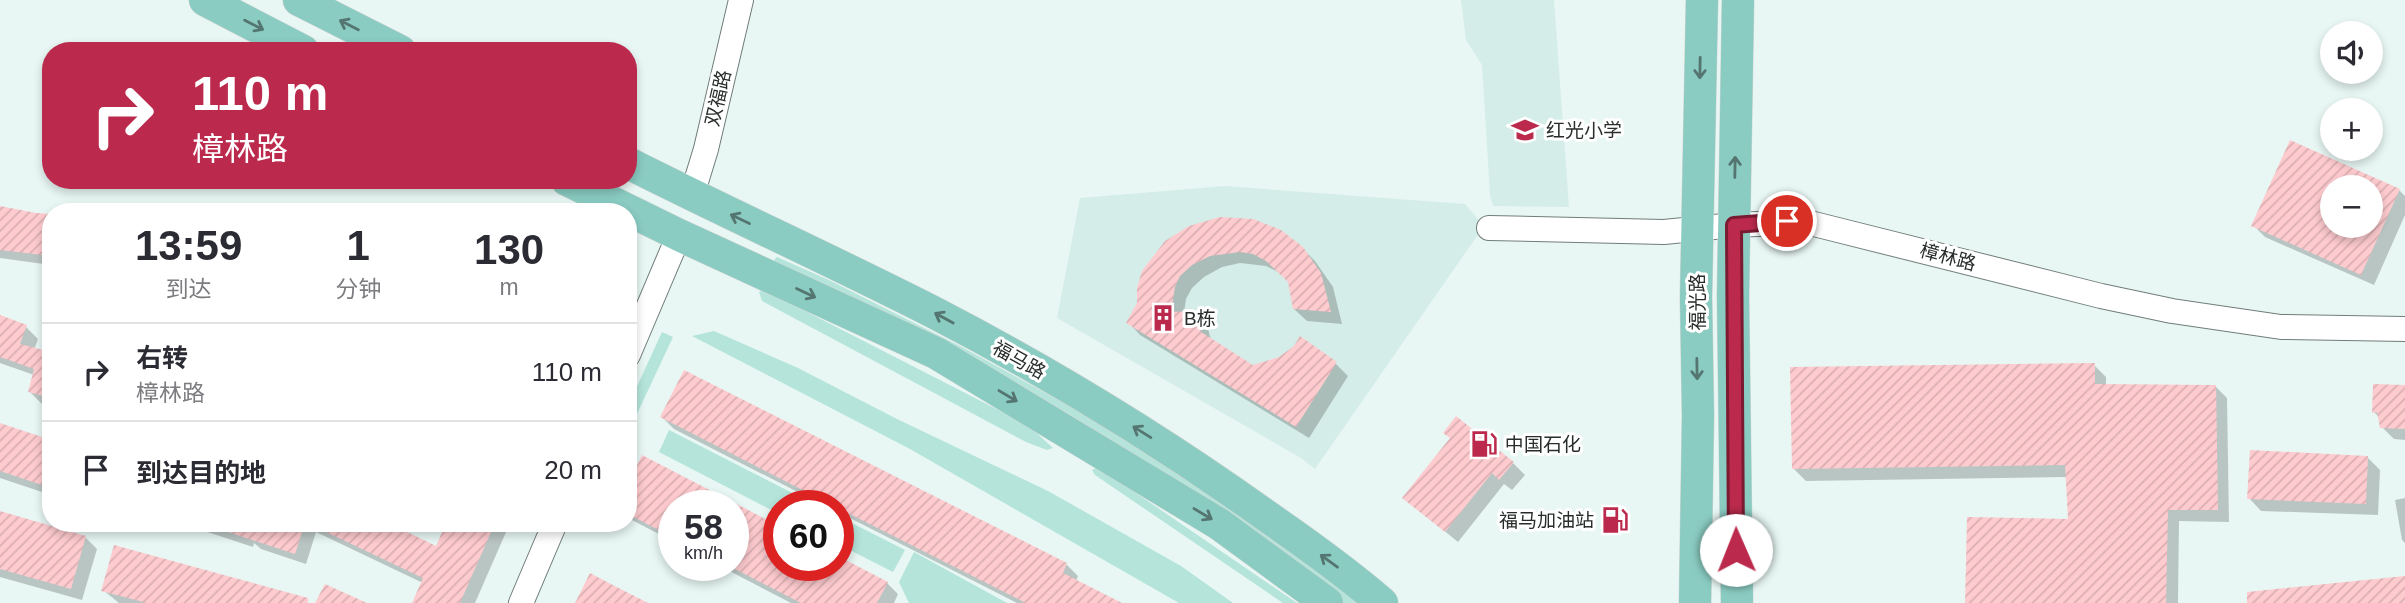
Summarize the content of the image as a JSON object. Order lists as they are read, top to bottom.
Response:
{
  "streets": {
    "main road": ["福光路", "福马路"],
    "street": ["双福路", "樟林路"]
  },
  "crossings": [
    ["双福路", "福马路"],
    ["樟林路", "福光路"]
  ],
  "places": {
    "school or university": ["红光小学"],
    "building": ["B栋"],
    "fuel station": ["中国石化", "福马加油站"]
  },
  "page": {
    "map_buttons": ["+", "−"],
    "turn": ["110 m", "樟林路"],
    "eta": [
      "13:59",
      "到达",
      "1",
      "分钟",
      "130",
      "m"
    ],
    "list": [
      {
        "name": "右转",
        "note": "樟林路",
        "value": "110 m"
      },
      {
        "name": "到达目的地",
        "value": "20 m"
      }
    ],
    "speed": "58 km/h",
    "limit": "60"
  }
}
